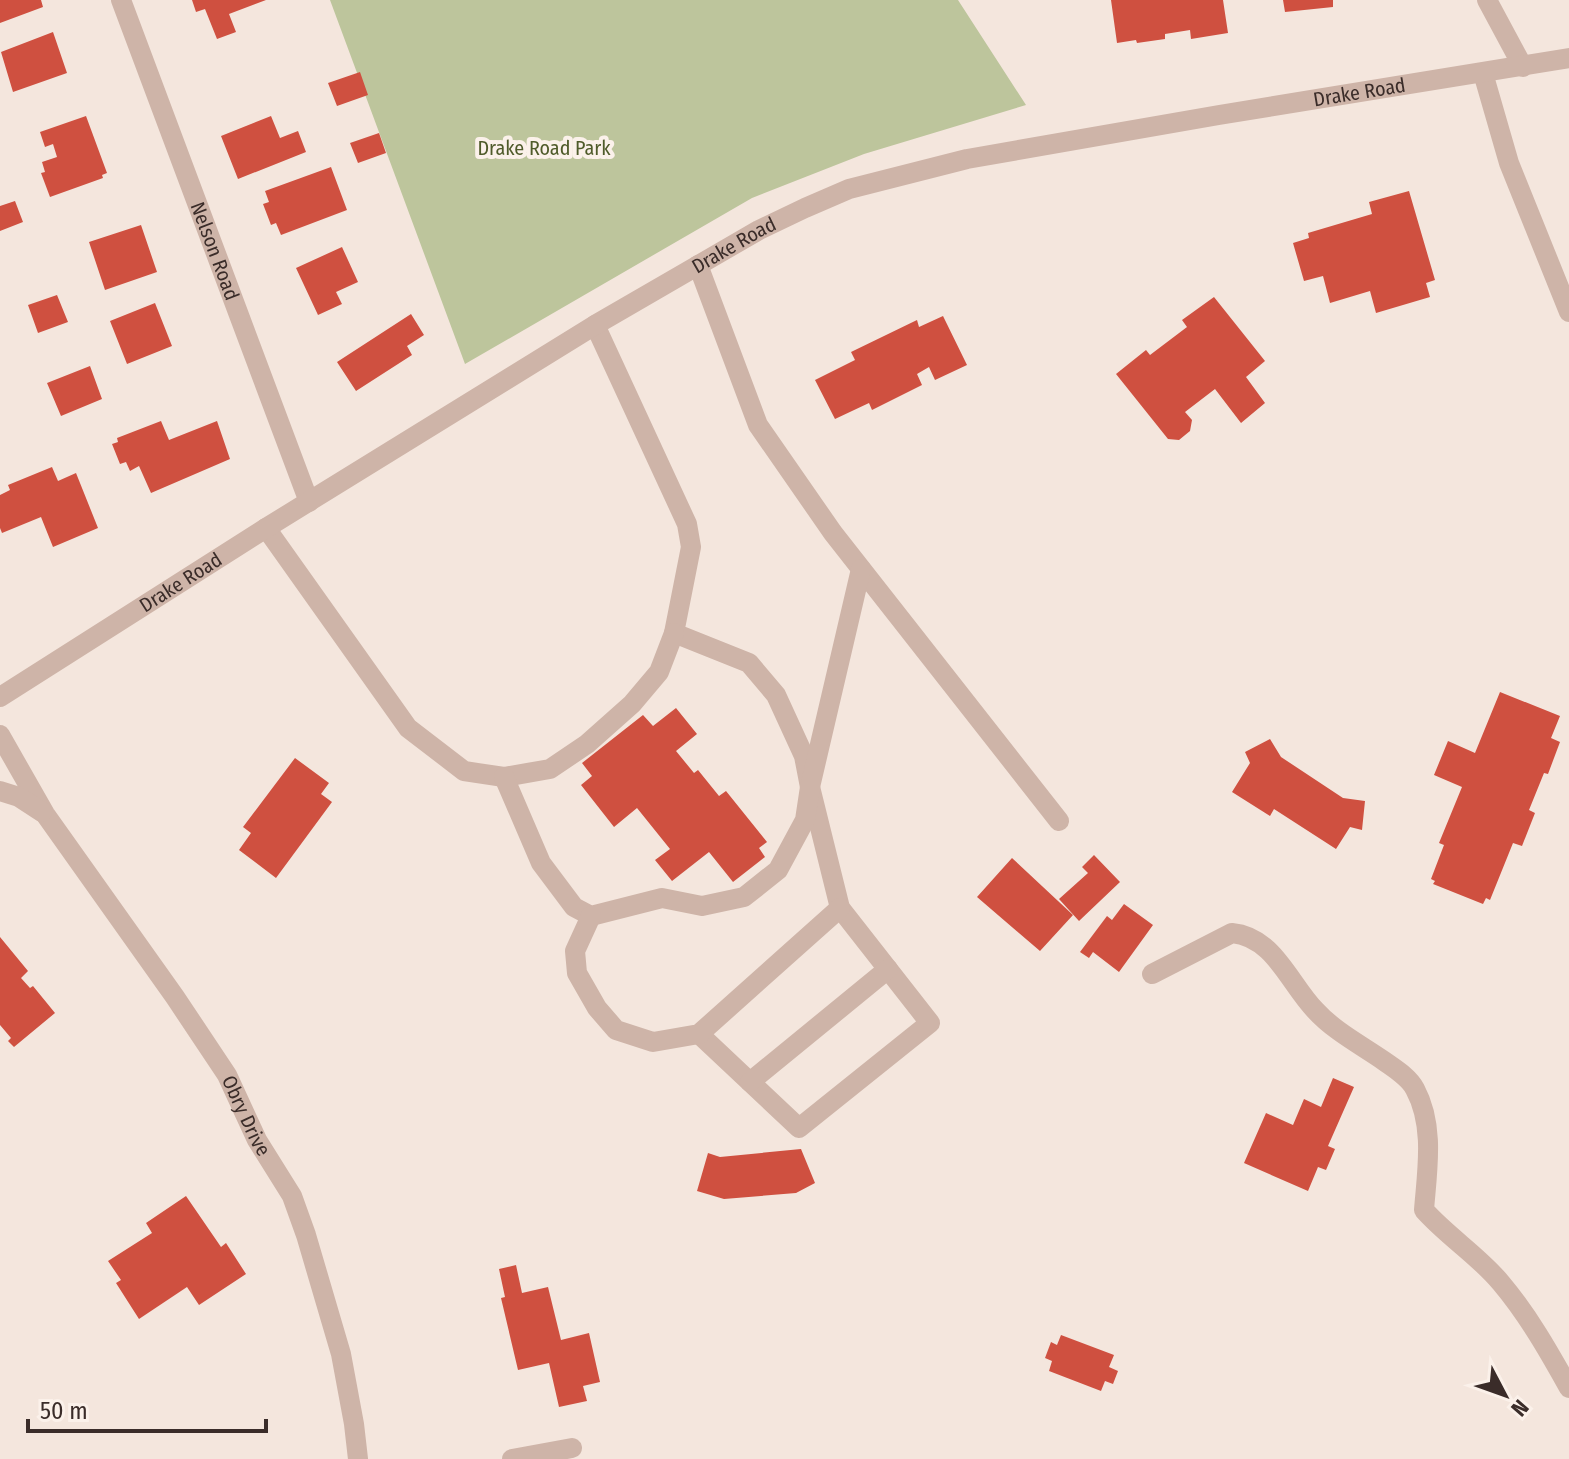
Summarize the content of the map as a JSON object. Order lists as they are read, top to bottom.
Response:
{
  "streets": {
    "street": ["Drake Road", "Nelson Road", "Obry Drive"]
  },
  "crossings": [
    ["Drake Road", "Nelson Road"]
  ],
  "parks": ["Drake Road Park"],
  "scale_bar": "50 m",
  "north": "bottom right"
}
